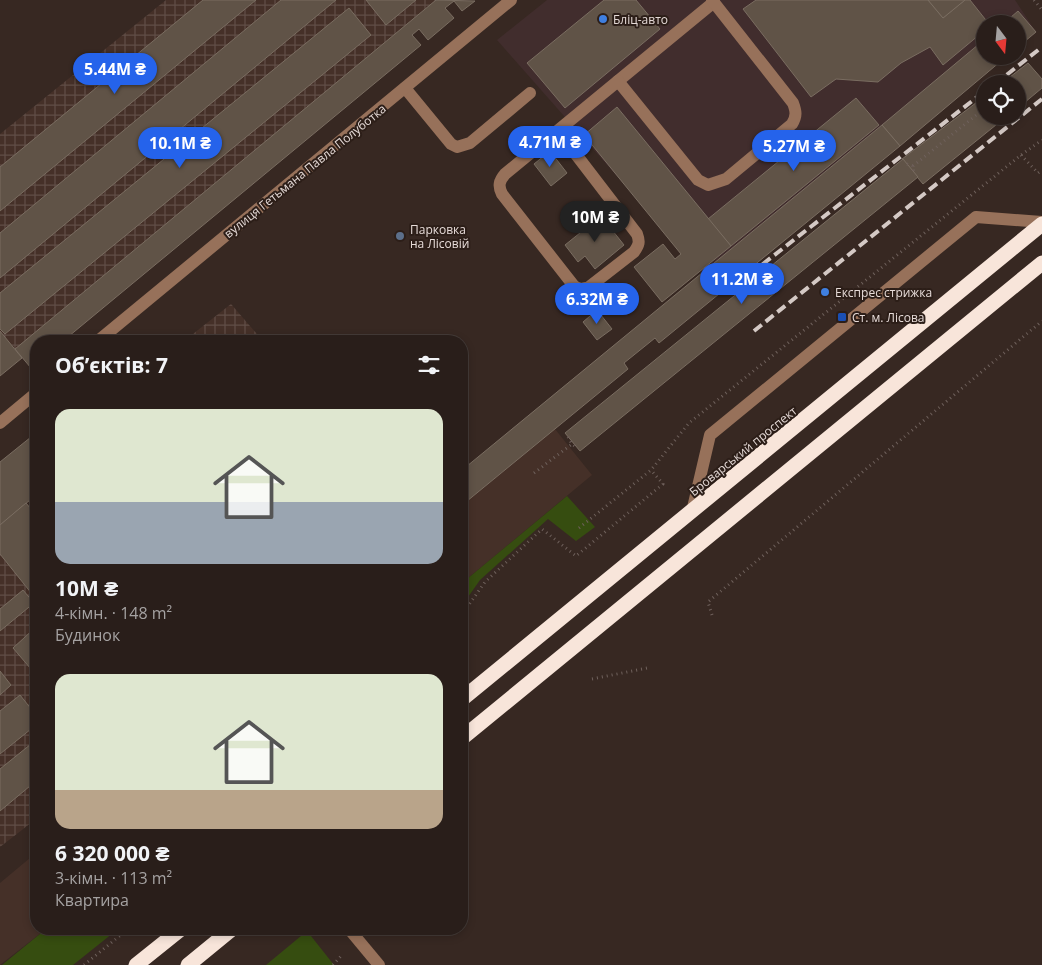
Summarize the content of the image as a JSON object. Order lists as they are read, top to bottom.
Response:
{
  "streets": {
    "highway": ["Броварський проспект"],
    "street": ["вулиця Гетьмана Павла Полуботка"]
  },
  "places": {
    "other": ["Бліц-авто", "Парковка на Лісовій", "Експрес стрижка"],
    "transit": ["Ст. м. Лісова"]
  },
  "north": "bottom",
  "page": {
    "price": [
      "5.44M ₴",
      "4.71M ₴",
      "10.1M ₴",
      "5.27M ₴",
      "10M ₴",
      "11.2M ₴",
      "6.32M ₴"
    ],
    "heading": "Об’єктів: 7",
    "list": [
      {
        "name": "10M ₴",
        "note": "4-кімн. · 148 m² · Будинок"
      },
      {
        "name": "6 320 000 ₴",
        "note": "3-кімн. · 113 m² · Квартира"
      }
    ]
  }
}
